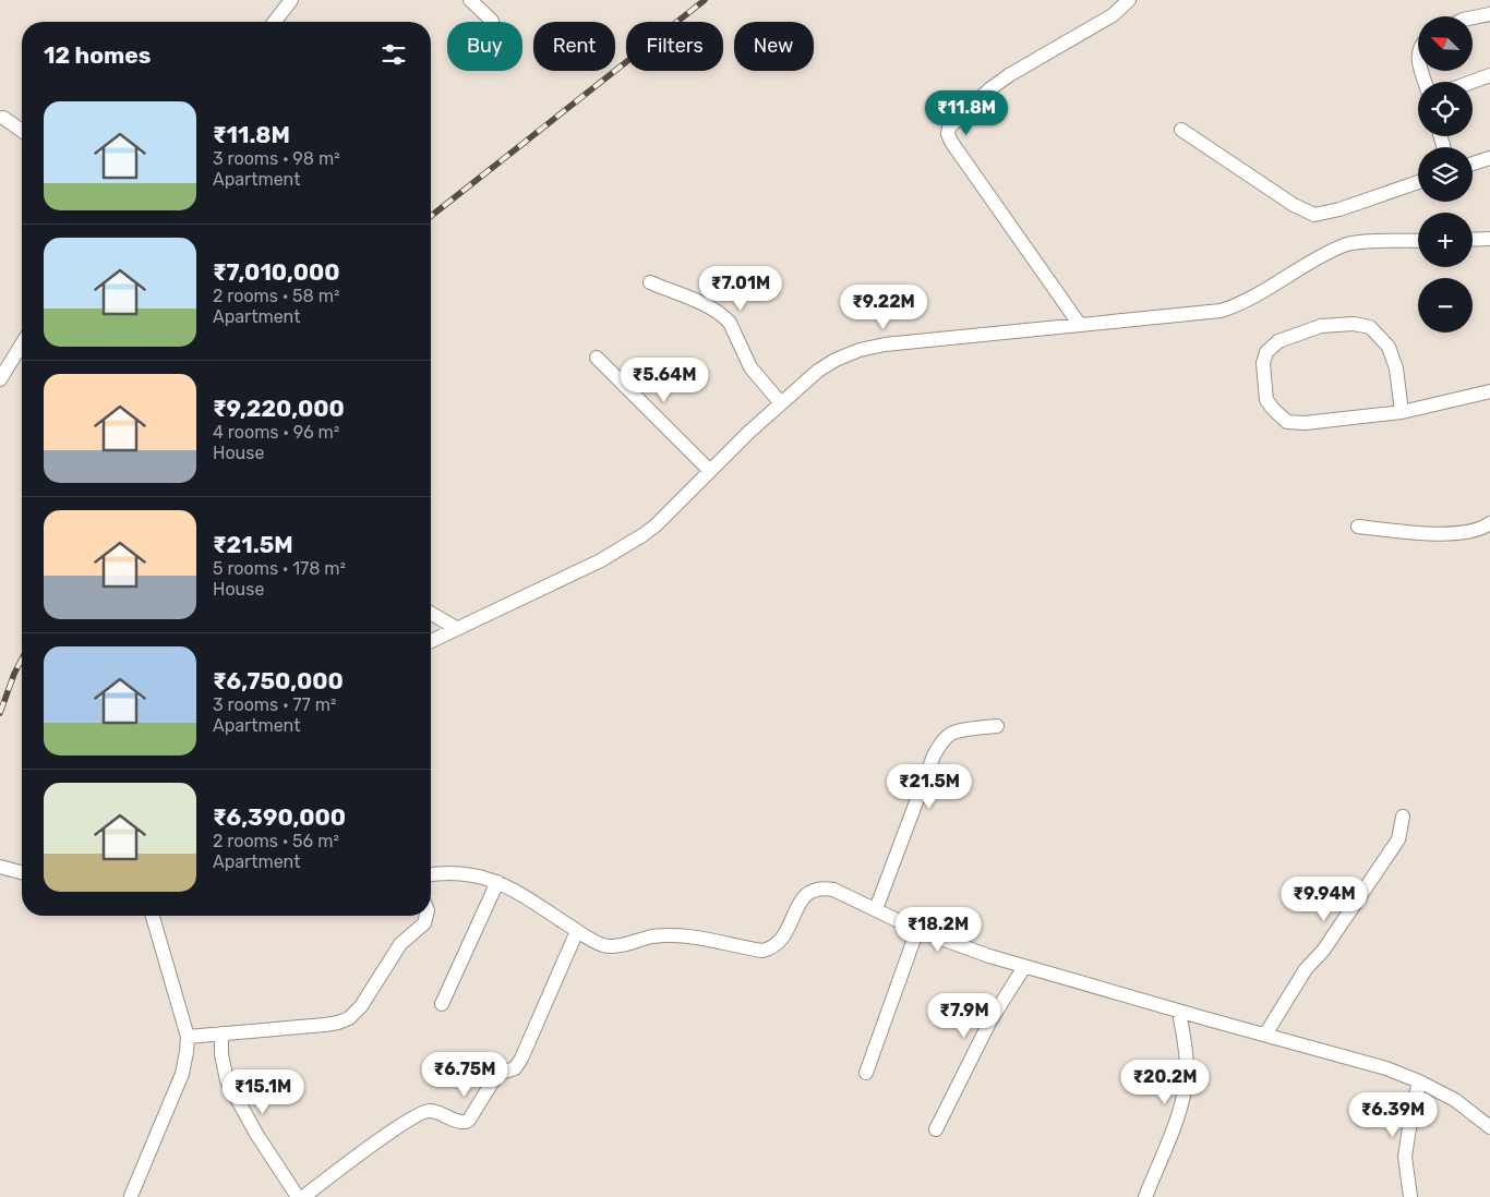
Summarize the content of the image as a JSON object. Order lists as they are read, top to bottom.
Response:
{
  "north": "top left",
  "page": {
    "map_buttons": ["+", "−"],
    "chip": [
      "Buy",
      "Rent",
      "Filters",
      "New"
    ],
    "heading": "12 homes",
    "list": [
      {
        "name": "₹11.8M",
        "note": "3 rooms · 98 m² · Apartment"
      },
      {
        "name": "₹7,010,000",
        "note": "2 rooms · 58 m² · Apartment"
      },
      {
        "name": "₹9,220,000",
        "note": "4 rooms · 96 m² · House"
      },
      {
        "name": "₹21.5M",
        "note": "5 rooms · 178 m² · House"
      },
      {
        "name": "₹6,750,000",
        "note": "3 rooms · 77 m² · Apartment"
      },
      {
        "name": "₹6,390,000",
        "note": "2 rooms · 56 m² · Apartment"
      }
    ],
    "price": [
      "₹11.8M",
      "₹7.01M",
      "₹9.22M",
      "₹5.64M",
      "₹21.5M",
      "₹9.94M",
      "₹18.2M",
      "₹7.9M",
      "₹6.75M",
      "₹20.2M",
      "₹15.1M",
      "₹6.39M"
    ]
  }
}
